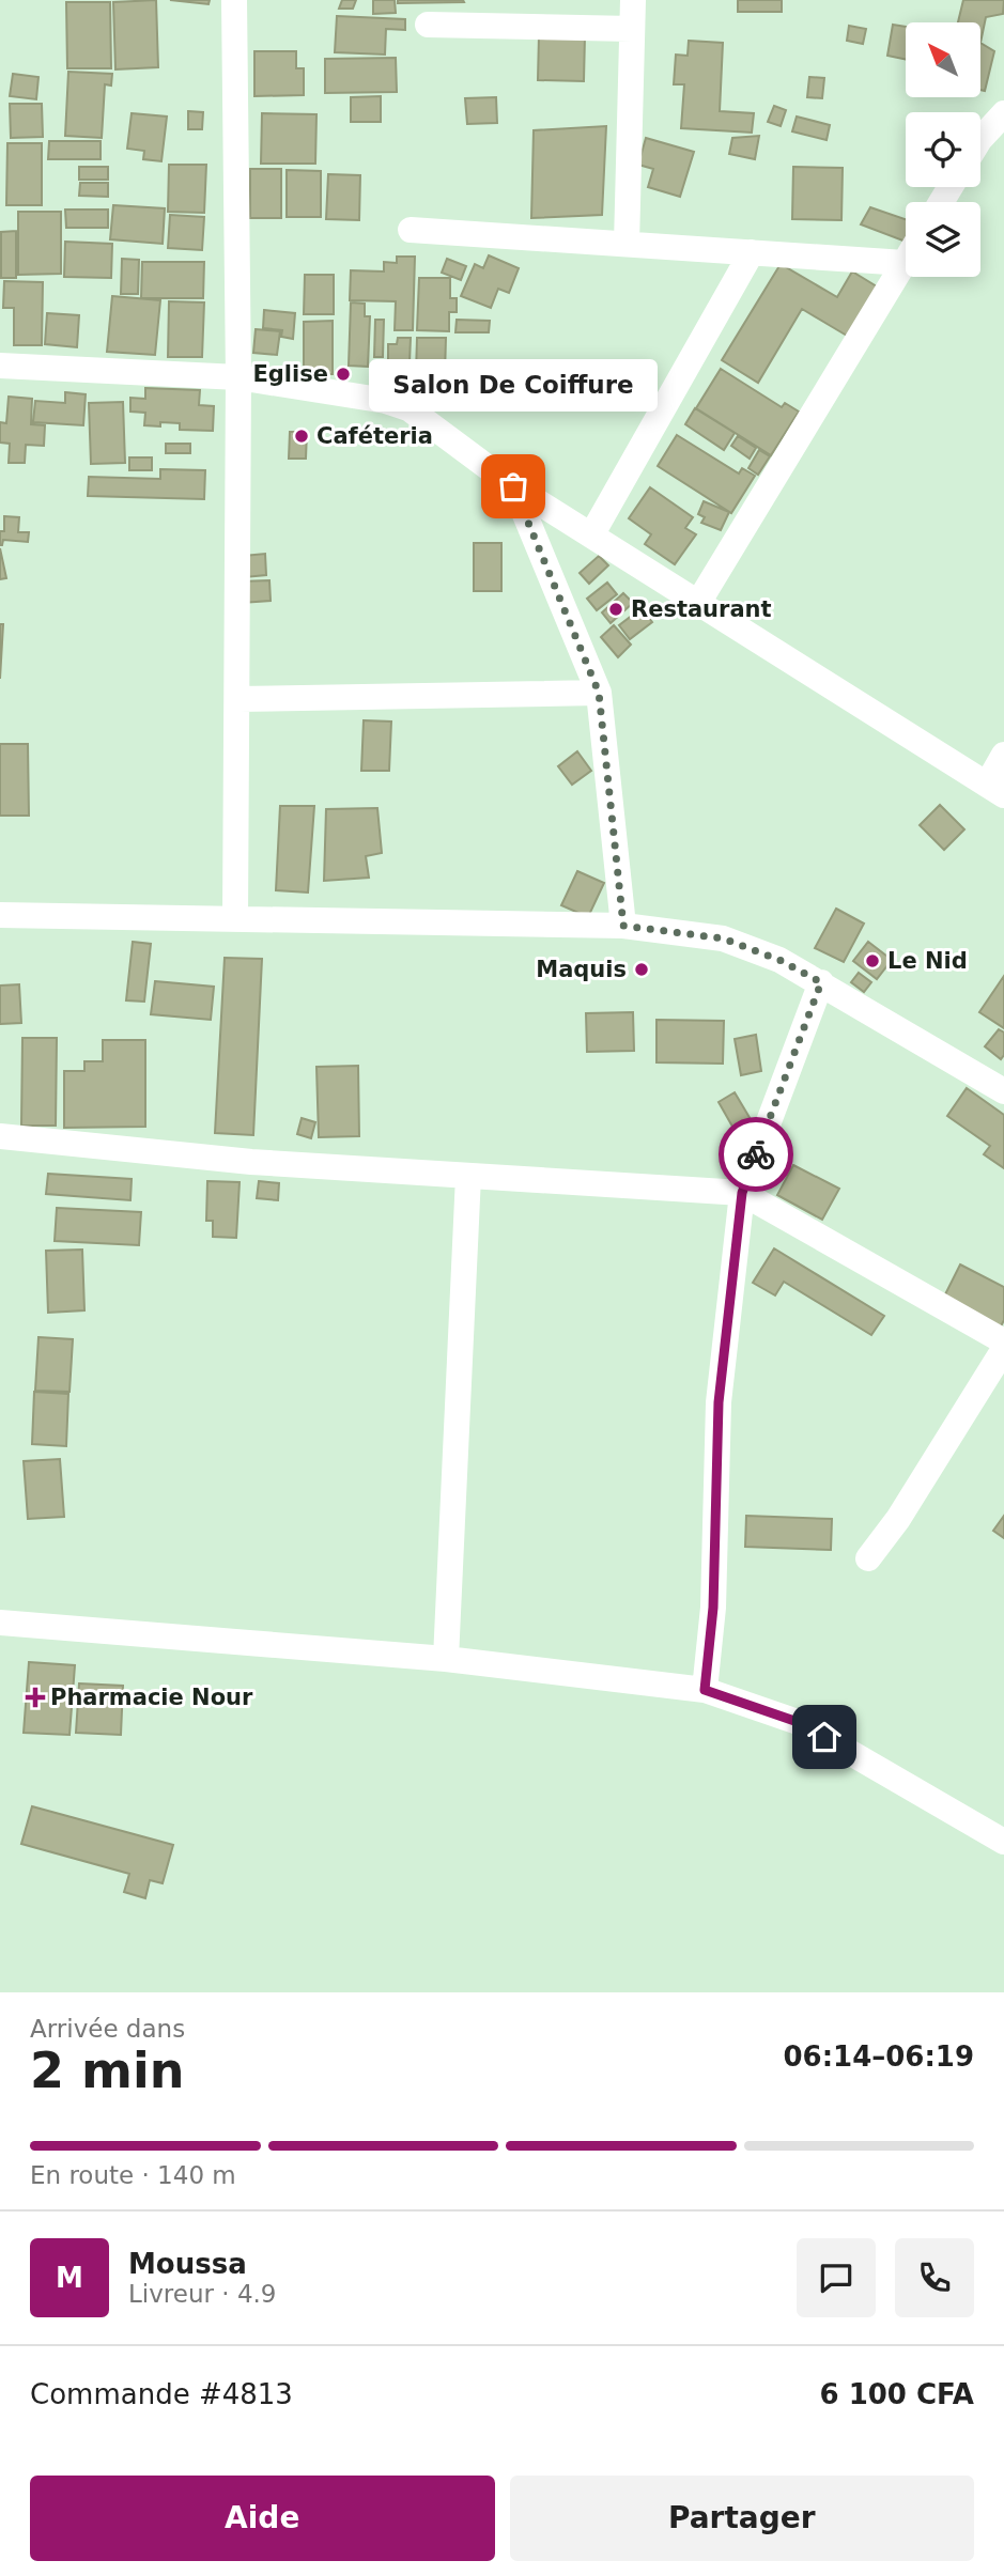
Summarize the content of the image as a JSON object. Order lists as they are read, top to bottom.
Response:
{
  "places": {
    "other": [
      "Eglise",
      "Caféteria",
      "Salon De Coiffure",
      "Restaurant",
      "Le Nid",
      "Maquis"
    ],
    "health": ["Pharmacie Nour"]
  },
  "north": "top left",
  "page": {
    "bubble": "Salon De Coiffure",
    "heading": ["2 min", "Arrivée dans", "06:14–06:19"],
    "panel": [
      "Moussa",
      "Livreur · 4.9",
      "Commande #4813",
      "6 100 CFA"
    ],
    "bar": "En route · 140 m",
    "round": "M",
    "buttons": ["Aide", "Partager"]
  }
}
